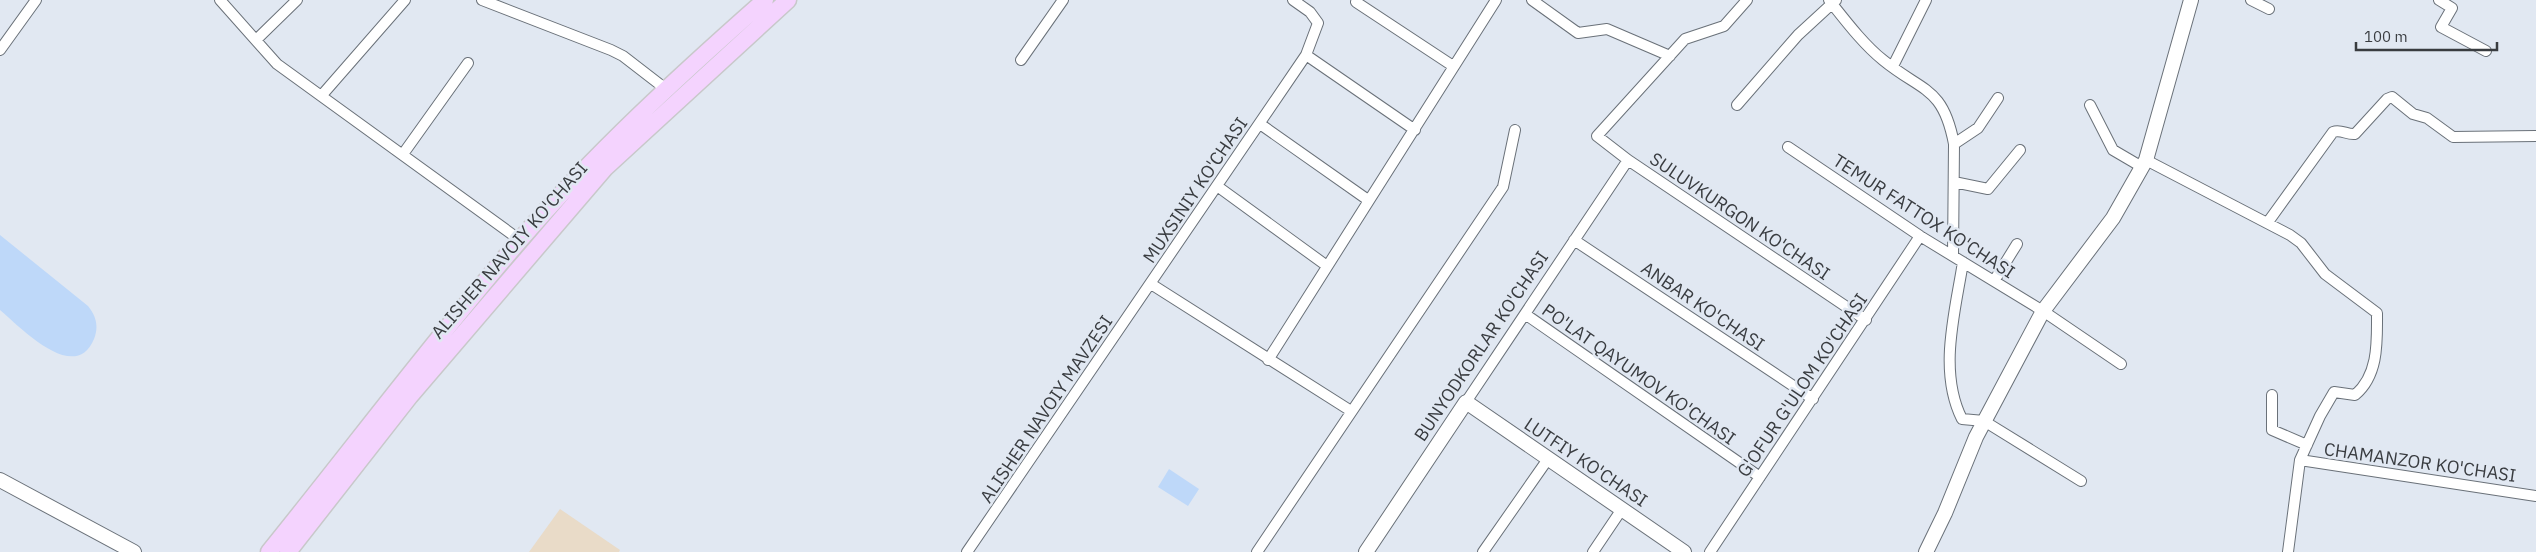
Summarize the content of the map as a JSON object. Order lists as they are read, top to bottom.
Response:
{
  "streets": {
    "main road": ["ALISHER NAVOIY KO'CHASI", "BUNYODKORLAR KO'CHASI", "LUTFIY KO'CHASI"],
    "street": [
      "MUXSINIY KO'CHASI",
      "SULUVKURGON KO'CHASI",
      "TEMUR FATTOX KO'CHASI",
      "ANBAR KO'CHASI",
      "PO'LAT QAYUMOV KO'CHASI",
      "G'OFUR G'ULOM KO'CHASI",
      "ALISHER NAVOIY MAVZESI",
      "CHAMANZOR KO'CHASI"
    ]
  },
  "crossings": [
    ["MUXSINIY KO'CHASI", "ALISHER NAVOIY MAVZESI"],
    ["SULUVKURGON KO'CHASI", "BUNYODKORLAR KO'CHASI"],
    ["SULUVKURGON KO'CHASI", "G'OFUR G'ULOM KO'CHASI"],
    ["TEMUR FATTOX KO'CHASI", "G'OFUR G'ULOM KO'CHASI"],
    ["ANBAR KO'CHASI", "BUNYODKORLAR KO'CHASI"],
    ["ANBAR KO'CHASI", "G'OFUR G'ULOM KO'CHASI"],
    ["BUNYODKORLAR KO'CHASI", "PO'LAT QAYUMOV KO'CHASI"],
    ["BUNYODKORLAR KO'CHASI", "LUTFIY KO'CHASI"],
    ["PO'LAT QAYUMOV KO'CHASI", "G'OFUR G'ULOM KO'CHASI"]
  ],
  "scale_bar": "100 m"
}
